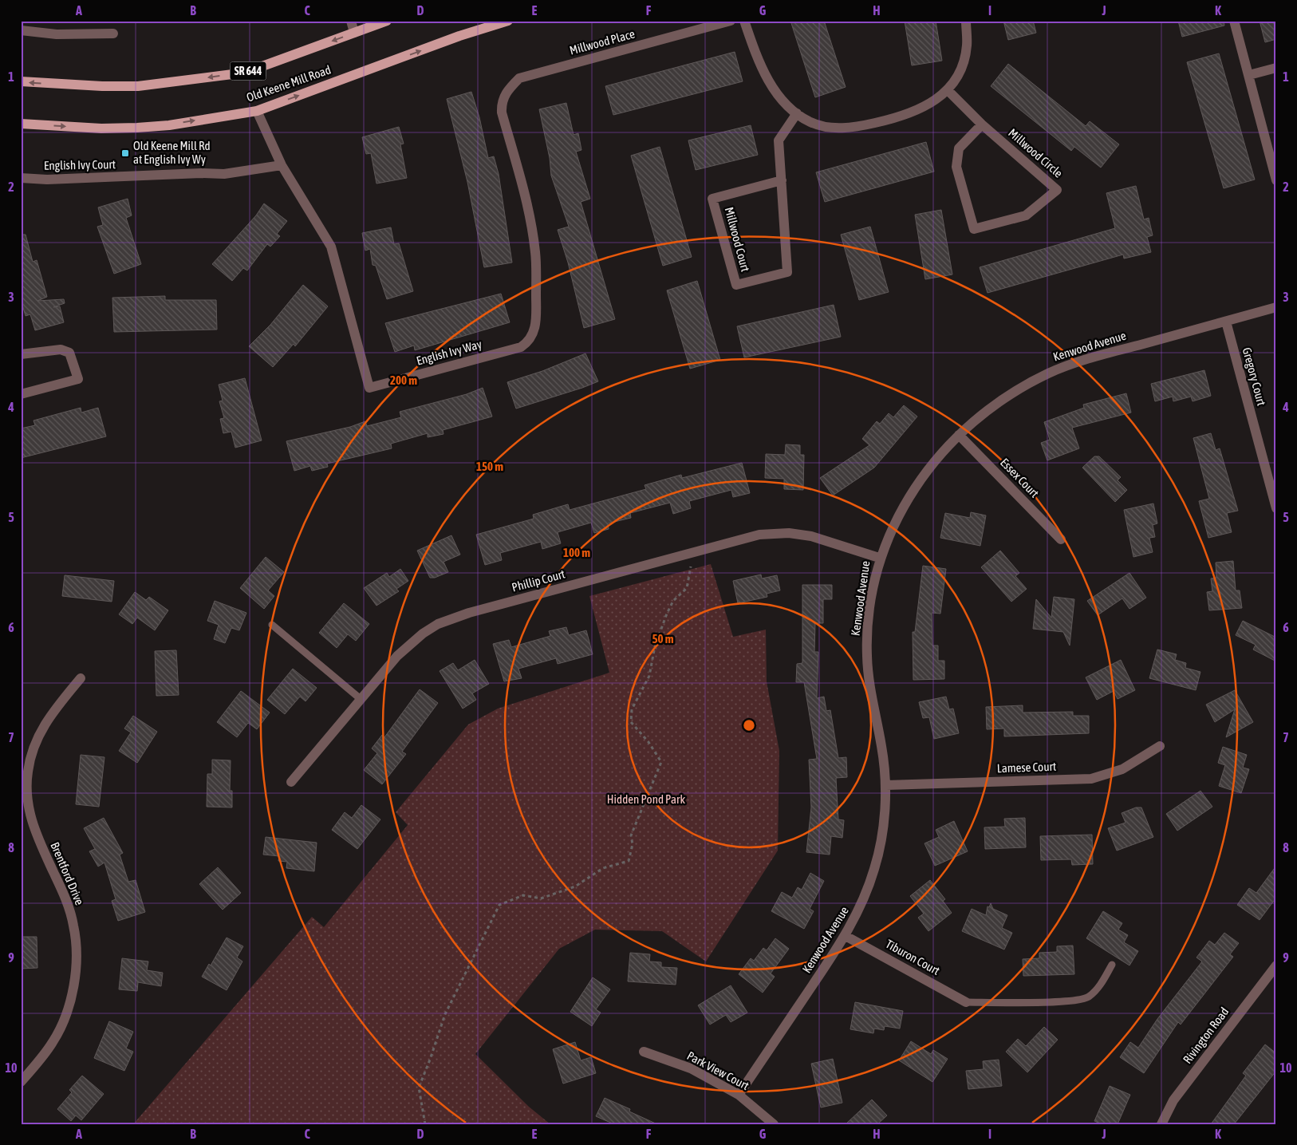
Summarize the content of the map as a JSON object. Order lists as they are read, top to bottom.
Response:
{
  "streets": {
    "main road": ["SR 644", "Old Keene Mill Road"],
    "street": [
      "Millwood Place",
      "Millwood Circle",
      "English Ivy Court",
      "Millwood Court",
      "Kenwood Avenue",
      "English Ivy Way",
      "Gregory Court",
      "Essex Court",
      "Phillip Court",
      "Lamese Court",
      "Brentford Drive",
      "Tiburon Court",
      "Rivington Road",
      "Park View Court"
    ]
  },
  "crossings": [
    ["Millwood Place", "English Ivy Way"],
    ["Old Keene Mill Road", "English Ivy Way"],
    ["English Ivy Court", "English Ivy Way"],
    ["Kenwood Avenue", "Gregory Court"],
    ["Kenwood Avenue", "Essex Court"],
    ["Kenwood Avenue", "Phillip Court"],
    ["Kenwood Avenue", "Lamese Court"],
    ["Kenwood Avenue", "Tiburon Court"],
    ["Kenwood Avenue", "Park View Court"]
  ],
  "parks": ["Hidden Pond Park"],
  "places": {
    "transit": ["Old Keene Mill Rd at English Ivy Wy"]
  },
  "grid": {
    "columns": [
      "A",
      "B",
      "C",
      "D",
      "E",
      "F",
      "G",
      "H",
      "I",
      "J",
      "K"
    ],
    "rows": [
      "1",
      "2",
      "3",
      "4",
      "5",
      "6",
      "7",
      "8",
      "9",
      "10"
    ]
  },
  "rings": [
    "200 m",
    "150 m",
    "100 m",
    "50 m"
  ]
}
